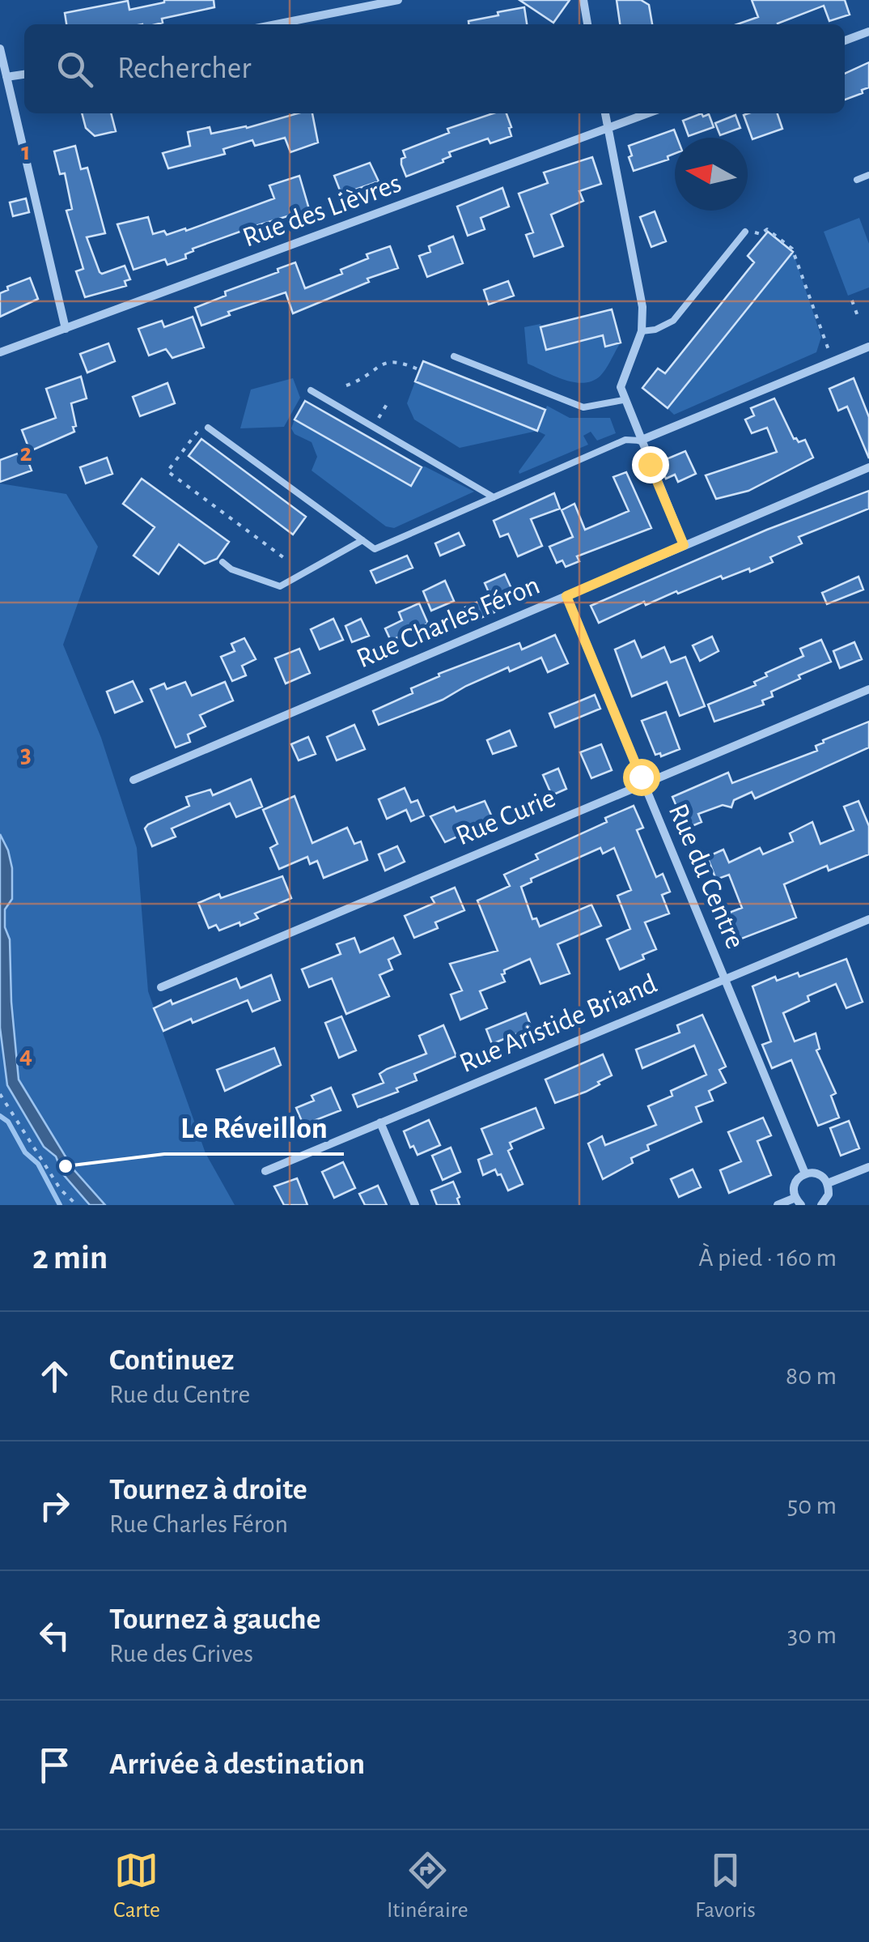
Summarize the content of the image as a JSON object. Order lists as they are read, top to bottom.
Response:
{
  "streets": {
    "street": [
      "Rue des Lièvres",
      "Rue Charles Féron",
      "Rue Curie",
      "Rue du Centre",
      "Rue Aristide Briand"
    ]
  },
  "crossings": [
    ["Rue Charles Féron", "Rue du Centre"],
    ["Rue Curie", "Rue du Centre"],
    ["Rue du Centre", "Rue Aristide Briand"]
  ],
  "places": ["Le Réveillon"],
  "north": "left",
  "page": {
    "search": "Rechercher",
    "heading": ["2 min", "À pied · 160 m"],
    "list": [
      ["Continuez", "Rue du Centre", "80 m"],
      ["Tournez à droite", "Rue Charles Féron", "50 m"],
      ["Tournez à gauche", "Rue des Grives", "30 m"],
      "Arrivée à destination"
    ],
    "nav": ["Carte", "Itinéraire", "Favoris"]
  },
  "grid": {
    "rows": [
      "1",
      "2",
      "3",
      "4"
    ]
  }
}
